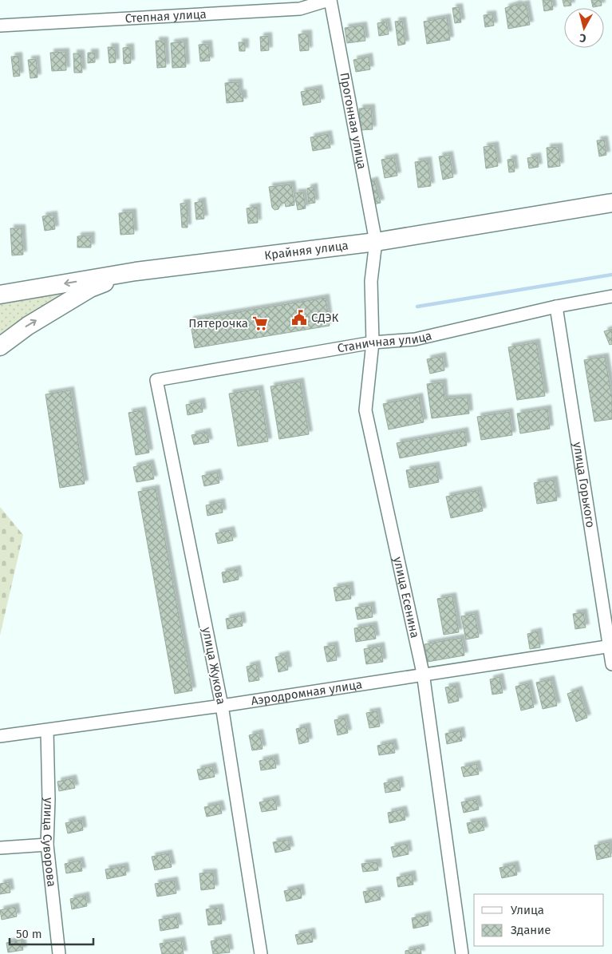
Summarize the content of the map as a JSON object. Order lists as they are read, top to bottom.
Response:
{
  "streets": {
    "main road": ["Крайняя улица"],
    "street": [
      "Степная улица",
      "Прогонная улица",
      "Станичная улица",
      "улица Горького",
      "улица Есенина",
      "улица Жукова",
      "Аэродромная улица",
      "улица Суворова"
    ]
  },
  "crossings": [
    ["Степная улица", "Прогонная улица"],
    ["Прогонная улица", "Крайняя улица"],
    ["Прогонная улица", "улица Есенина"],
    ["Крайняя улица", "улица Есенина"],
    ["Станичная улица", "улица Горького"],
    ["Станичная улица", "улица Есенина"],
    ["Станичная улица", "улица Жукова"],
    ["улица Горького", "Аэродромная улица"],
    ["улица Есенина", "Аэродромная улица"],
    ["улица Жукова", "Аэродромная улица"],
    ["Аэродромная улица", "улица Суворова"]
  ],
  "places": {
    "public building": ["СДЭК"],
    "supermarket": ["Пятерочка"]
  },
  "legend": ["Улица", "Здание"],
  "scale_bar": "50 m",
  "north": "bottom"
}
